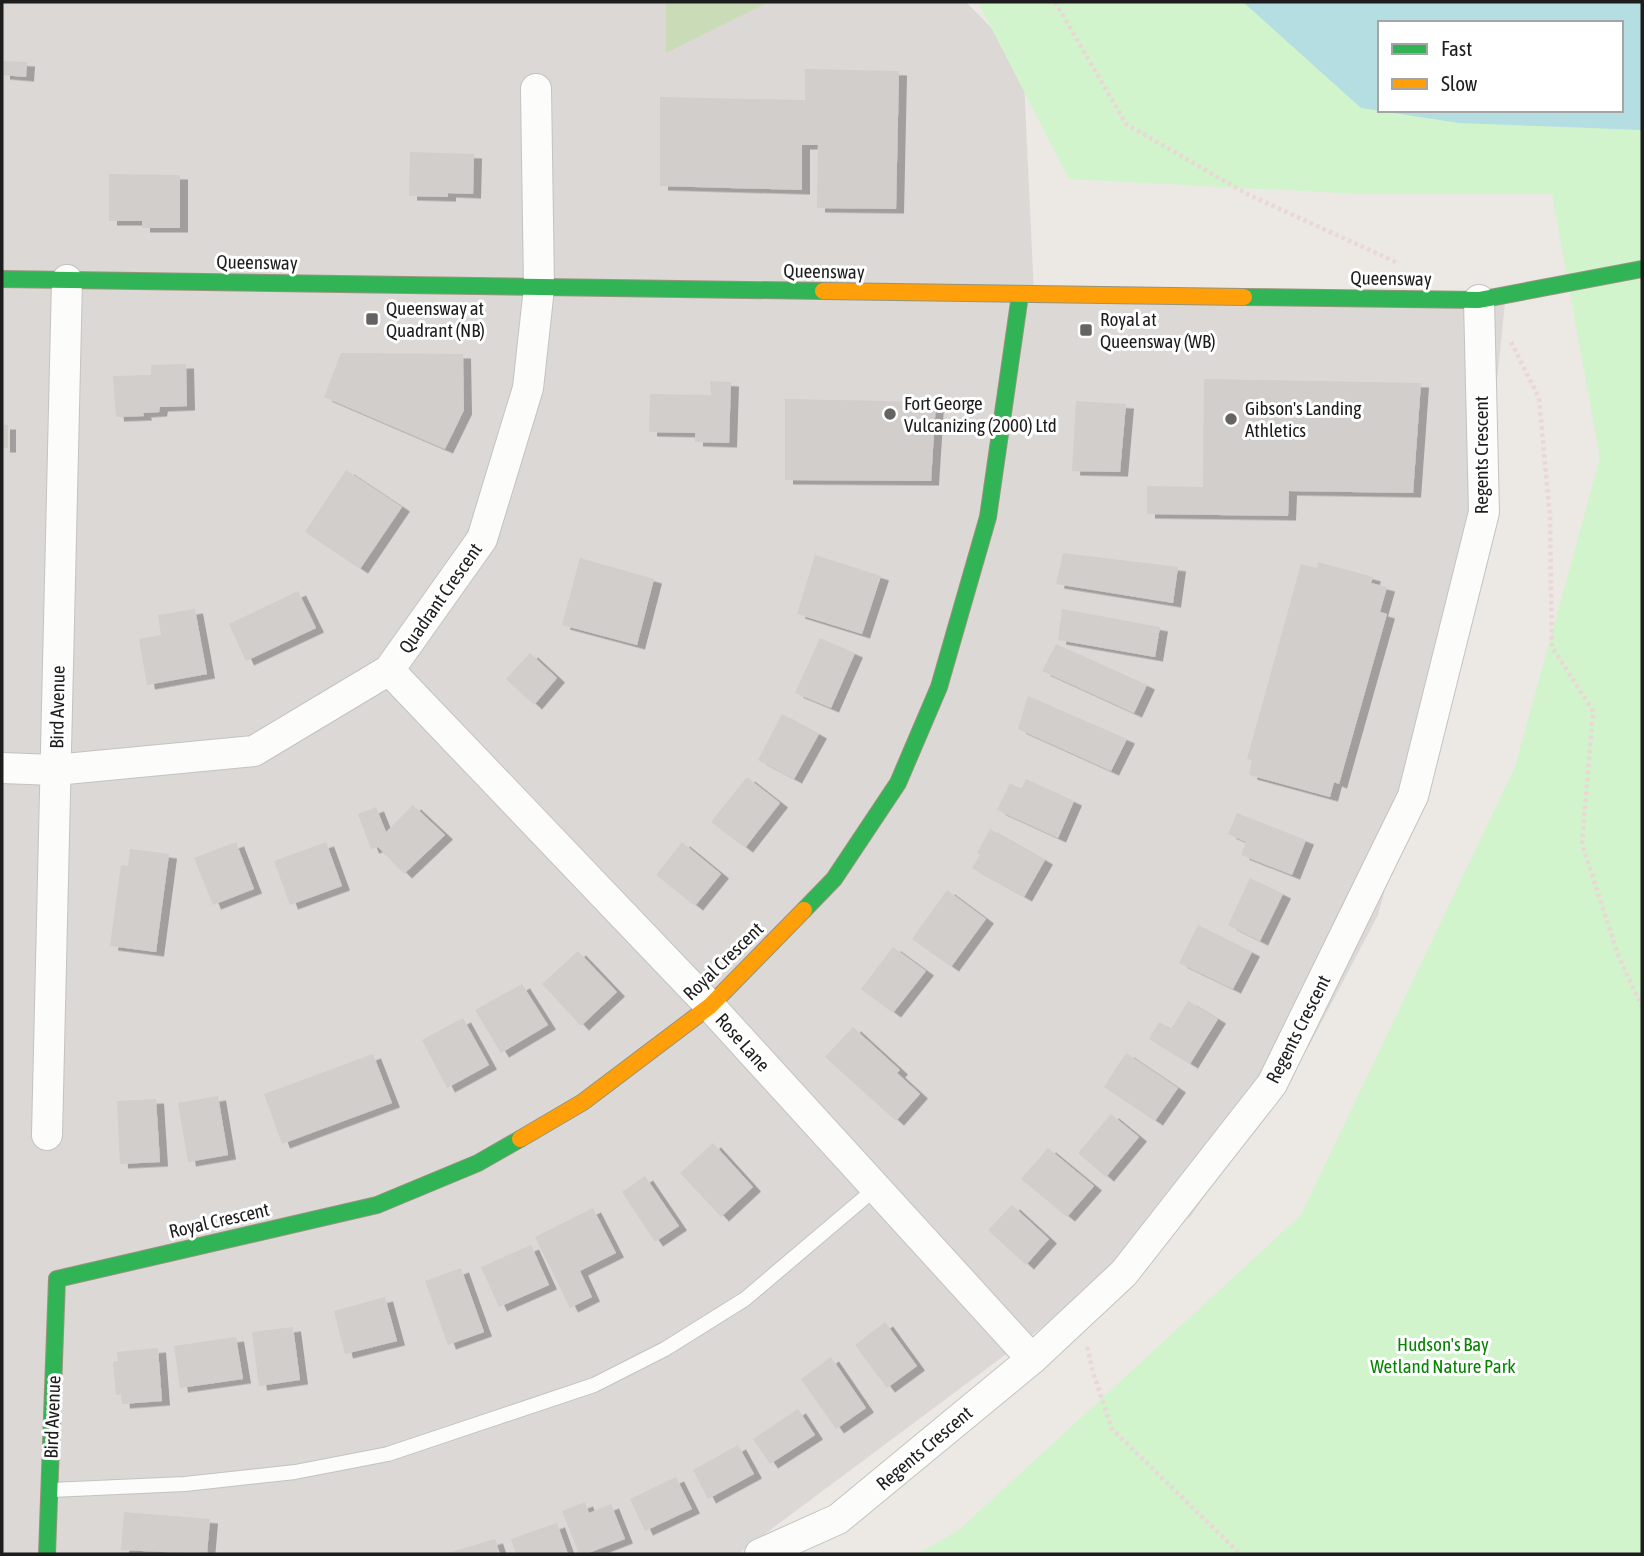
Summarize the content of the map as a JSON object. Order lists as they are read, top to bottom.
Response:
{
  "streets": {
    "street": [
      "Queensway",
      "Regents Crescent",
      "Quadrant Crescent",
      "Bird Avenue",
      "Royal Crescent",
      "Rose Lane"
    ]
  },
  "crossings": [
    ["Queensway", "Regents Crescent"],
    ["Queensway", "Quadrant Crescent"],
    ["Queensway", "Bird Avenue"],
    ["Queensway", "Royal Crescent"],
    ["Regents Crescent", "Rose Lane"],
    ["Quadrant Crescent", "Bird Avenue"],
    ["Quadrant Crescent", "Rose Lane"],
    ["Bird Avenue", "Royal Crescent"],
    ["Royal Crescent", "Rose Lane"]
  ],
  "parks": ["Hudson's Bay Wetland Nature Park"],
  "places": {
    "transit": ["Queensway at Quadrant (NB)", "Royal at Queensway (WB)"],
    "other": ["Fort George Vulcanizing (2000) Ltd", "Gibson's Landing Athletics"]
  },
  "legend": ["Fast", "Slow"]
}
